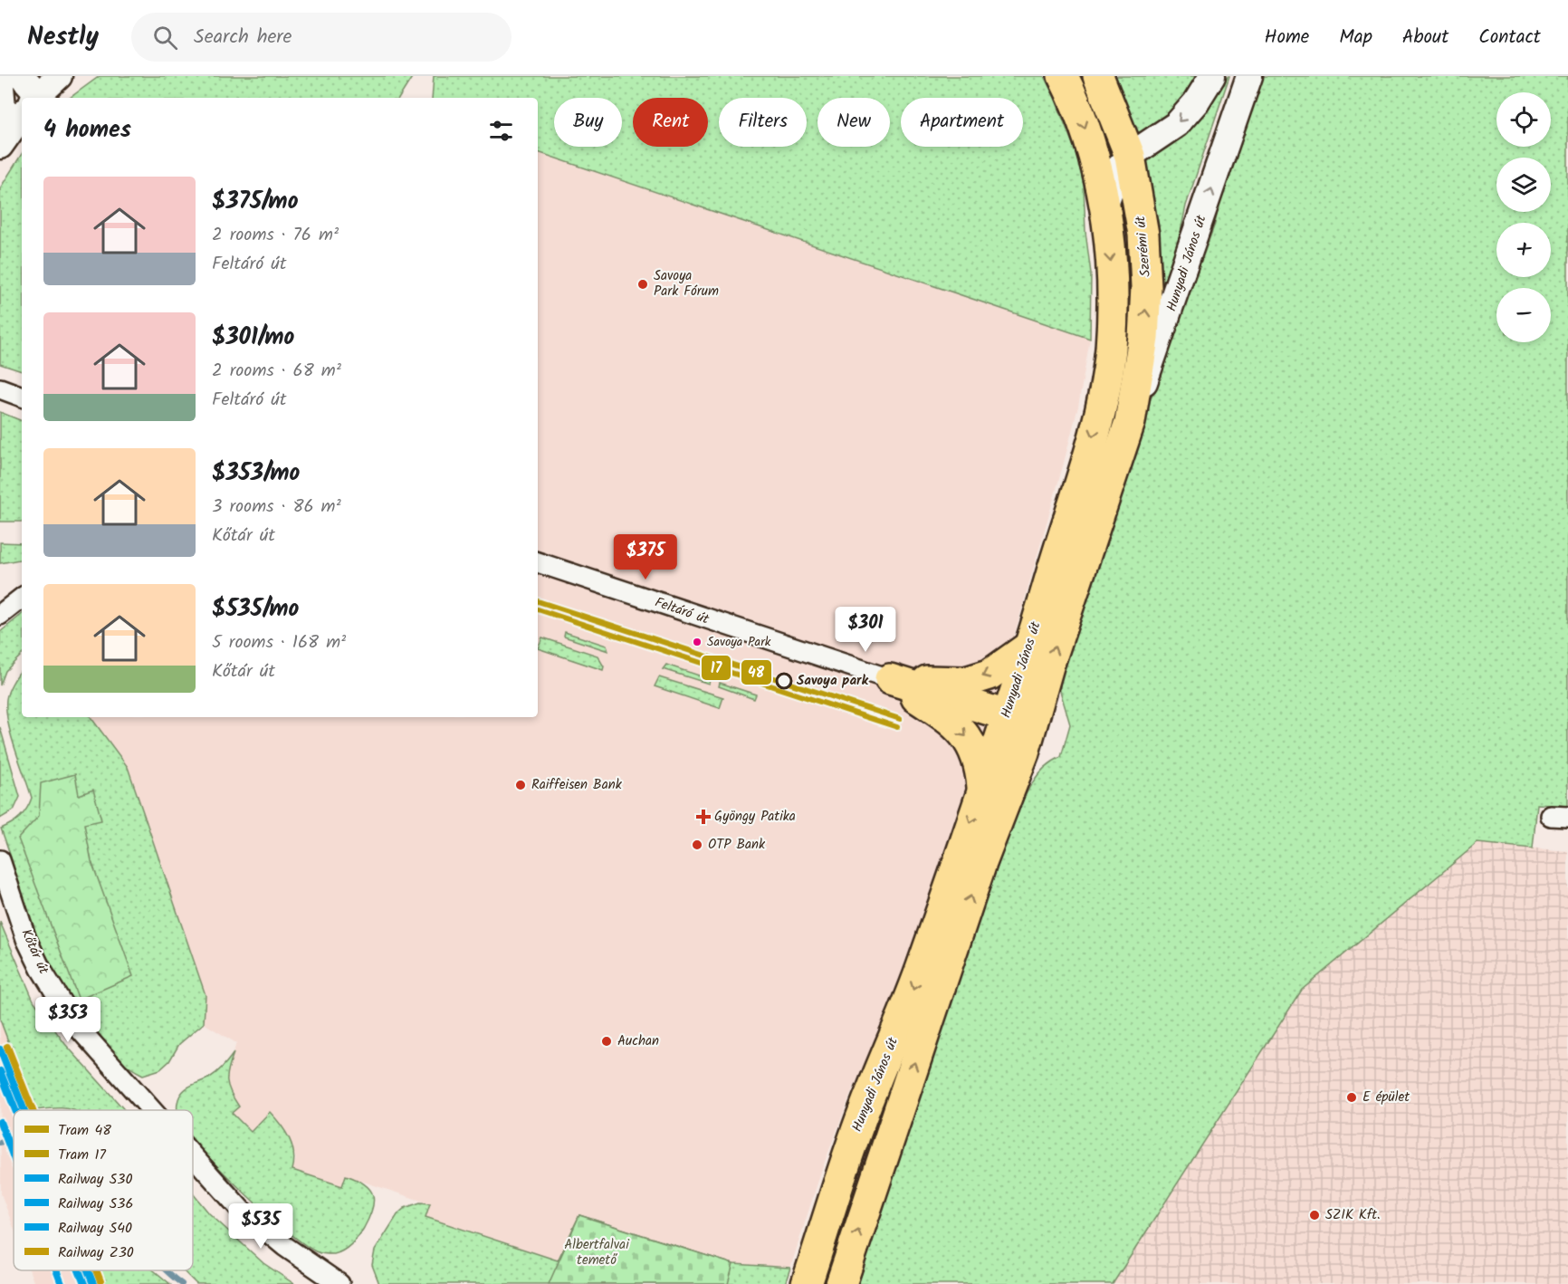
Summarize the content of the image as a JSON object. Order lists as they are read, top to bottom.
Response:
{
  "streets": {
    "main road": ["Szerémi út", "Hunyadi János út"],
    "street": ["Feltáró út", "Kőtár út"]
  },
  "crossings": [
    ["Szerémi út", "Hunyadi János út"]
  ],
  "one_way": ["Szerémi út"],
  "parks": ["Albertfalvai temető"],
  "places": {
    "other": [
      "Savoya Park Fórum",
      "Savoya Park",
      "Savoya park",
      "Raiffeisen Bank",
      "OTP Bank",
      "Auchan",
      "E épület",
      "SZIK Kft."
    ],
    "health": ["Gyöngy Patika"]
  },
  "lines": [
    "tram line 48",
    "tram line 17",
    "rail line Z30",
    "rail line S30",
    "rail line S36",
    "rail line S40"
  ],
  "legend": [
    "Tram 48",
    "Tram 17",
    "Railway S30",
    "Railway S36",
    "Railway S40",
    "Railway Z30"
  ],
  "page": {
    "header": "Nestly",
    "search": "Search here",
    "nav": [
      "Home",
      "Map",
      "About",
      "Contact"
    ],
    "map_buttons": ["+", "−"],
    "chip": [
      "Buy",
      "Rent",
      "Filters",
      "New",
      "Apartment"
    ],
    "heading": "4 homes",
    "list": [
      {
        "name": "$375/mo",
        "note": "2 rooms · 76 m² · Feltáró út"
      },
      {
        "name": "$301/mo",
        "note": "2 rooms · 68 m² · Feltáró út"
      },
      {
        "name": "$353/mo",
        "note": "3 rooms · 86 m² · Kőtár út"
      },
      {
        "name": "$535/mo",
        "note": "5 rooms · 168 m² · Kőtár út"
      }
    ],
    "price": [
      "$375",
      "$301",
      "$353",
      "$535"
    ]
  }
}
